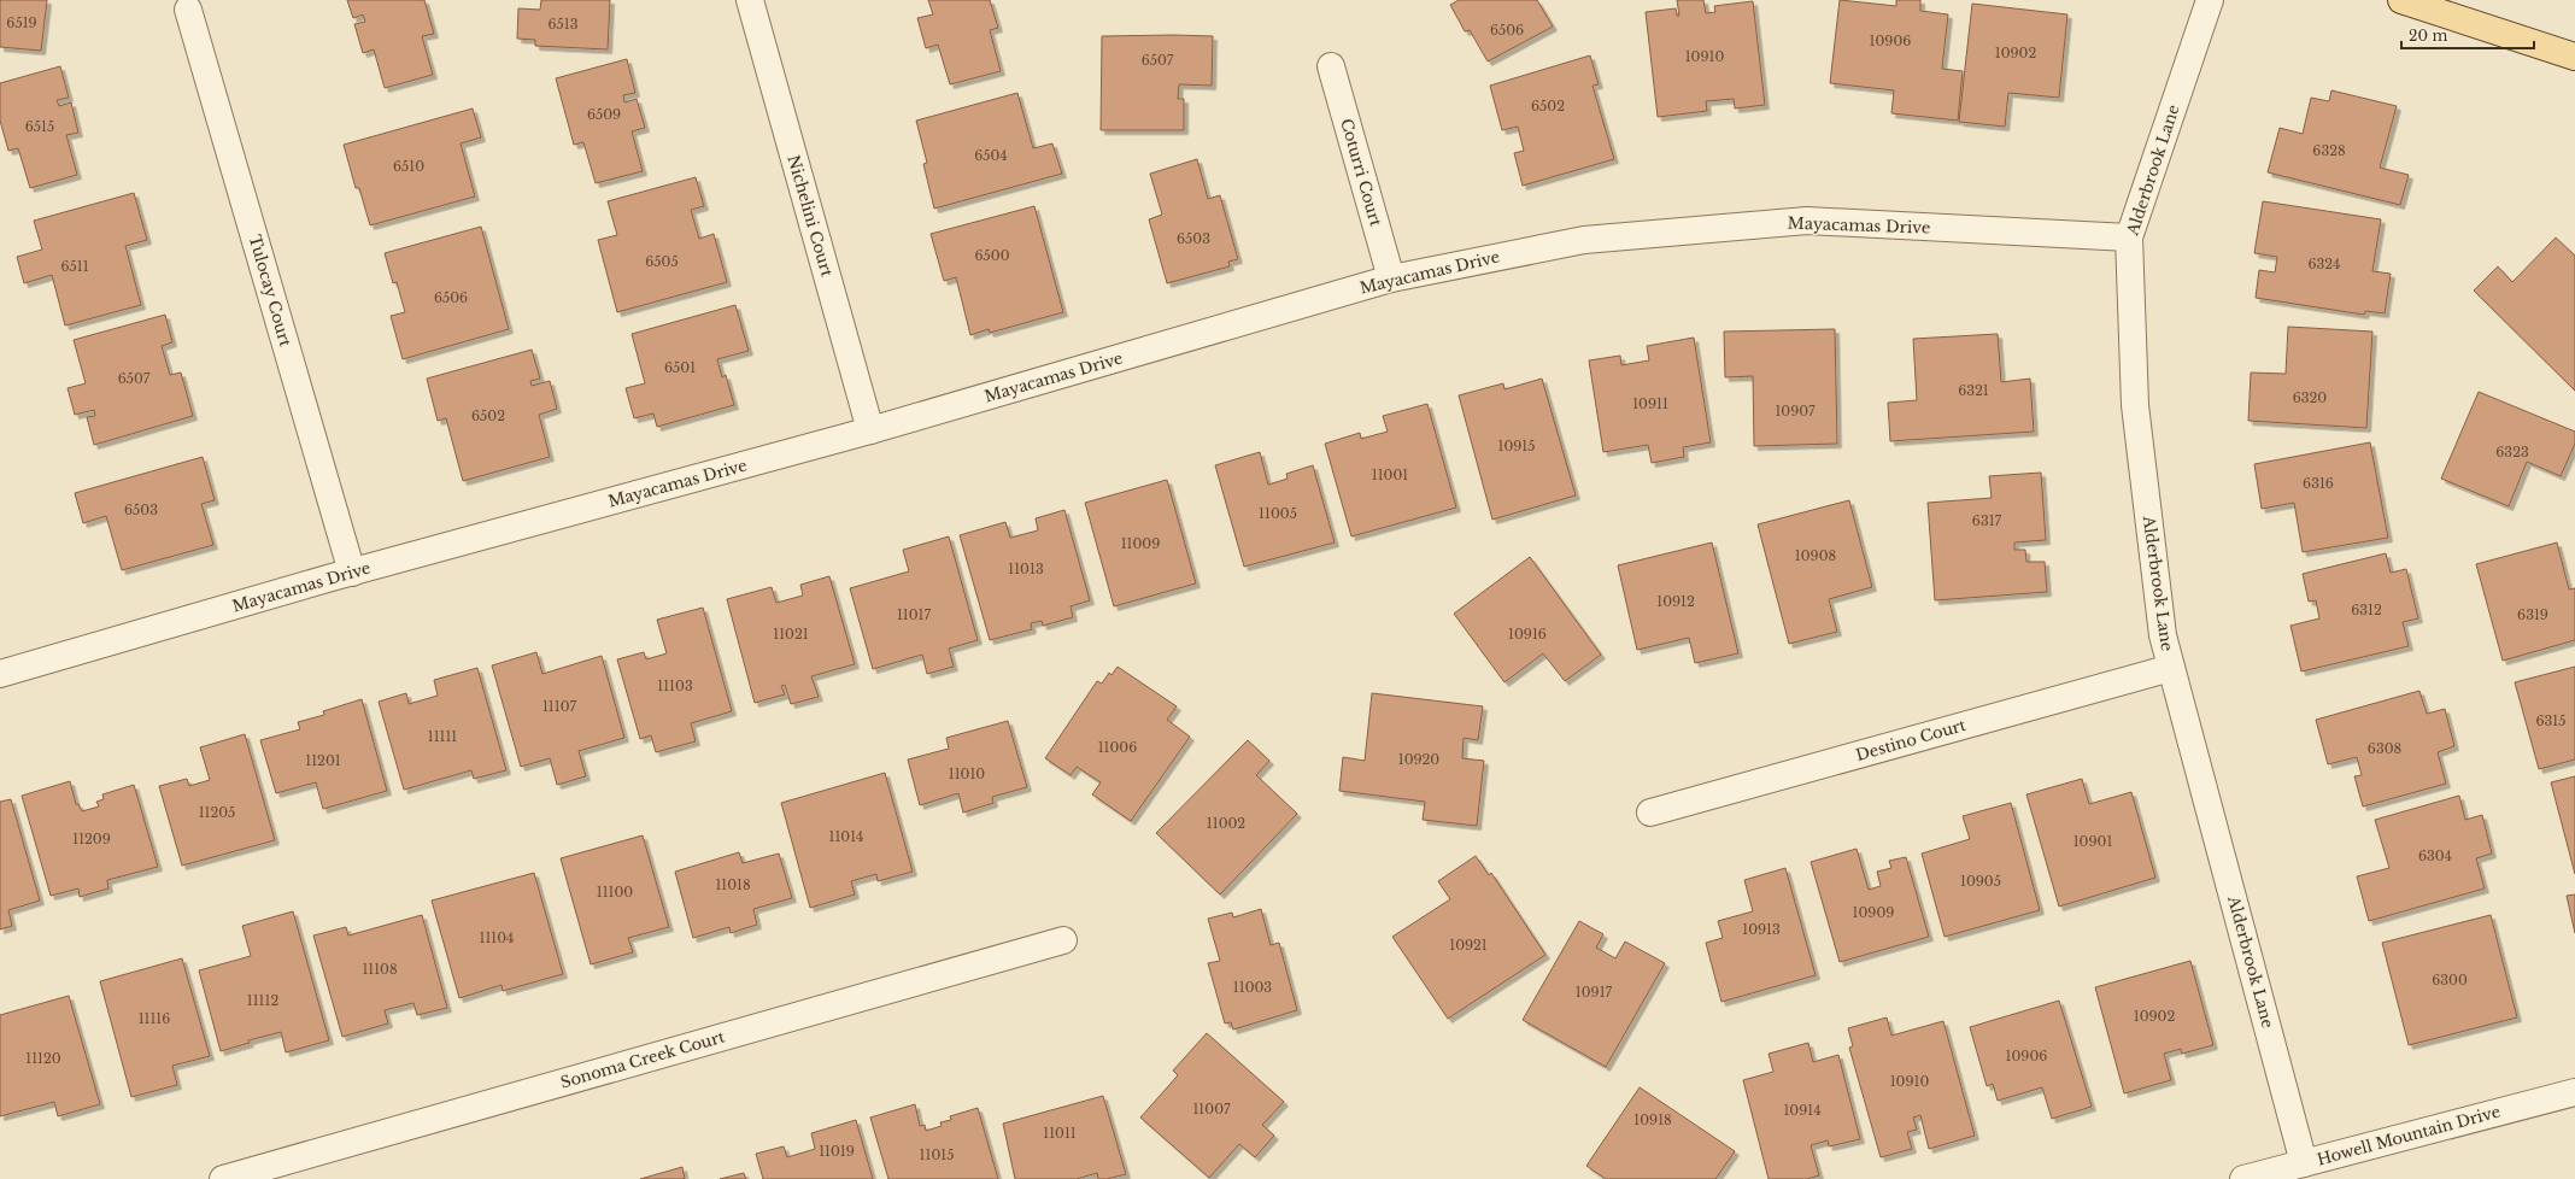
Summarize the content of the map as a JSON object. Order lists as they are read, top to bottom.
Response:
{
  "streets": {
    "street": [
      "Alderbrook Lane",
      "Coturri Court",
      "Nichelini Court",
      "Mayacamas Drive",
      "Tulocay Court",
      "Destino Court",
      "Sonoma Creek Court",
      "Howell Mountain Drive"
    ]
  },
  "crossings": [
    ["Alderbrook Lane", "Mayacamas Drive"],
    ["Alderbrook Lane", "Destino Court"],
    ["Alderbrook Lane", "Howell Mountain Drive"],
    ["Coturri Court", "Mayacamas Drive"],
    ["Nichelini Court", "Mayacamas Drive"],
    ["Mayacamas Drive", "Tulocay Court"]
  ],
  "house_numbers": [
    "6519",
    "6513",
    "6506",
    "10906",
    "10902",
    "10910",
    "6507",
    "6502",
    "6509",
    "6515",
    "6328",
    "6504",
    "6510",
    "6503",
    "6500",
    "6505",
    "6324",
    "6511",
    "6506",
    "6501",
    "6507",
    "6321",
    "6320",
    "10911",
    "10907",
    "6502",
    "10915",
    "6323",
    "11001",
    "6316",
    "6503",
    "11005",
    "6317",
    "11009",
    "10908",
    "11013",
    "10912",
    "6312",
    "11017",
    "6319",
    "11021",
    "10916",
    "11103",
    "11107",
    "6315",
    "11111",
    "11006",
    "6308",
    "10920",
    "11201",
    "11010",
    "11205",
    "11002",
    "11014",
    "11209",
    "10901",
    "6304",
    "10905",
    "11018",
    "11100",
    "10909",
    "10913",
    "11104",
    "10921",
    "11108",
    "6300",
    "11003",
    "10917",
    "11112",
    "10902",
    "11116",
    "10906",
    "11120",
    "10910",
    "11007",
    "10914",
    "10918",
    "11011",
    "11019",
    "11015"
  ],
  "scale_bar": "20 m"
}
